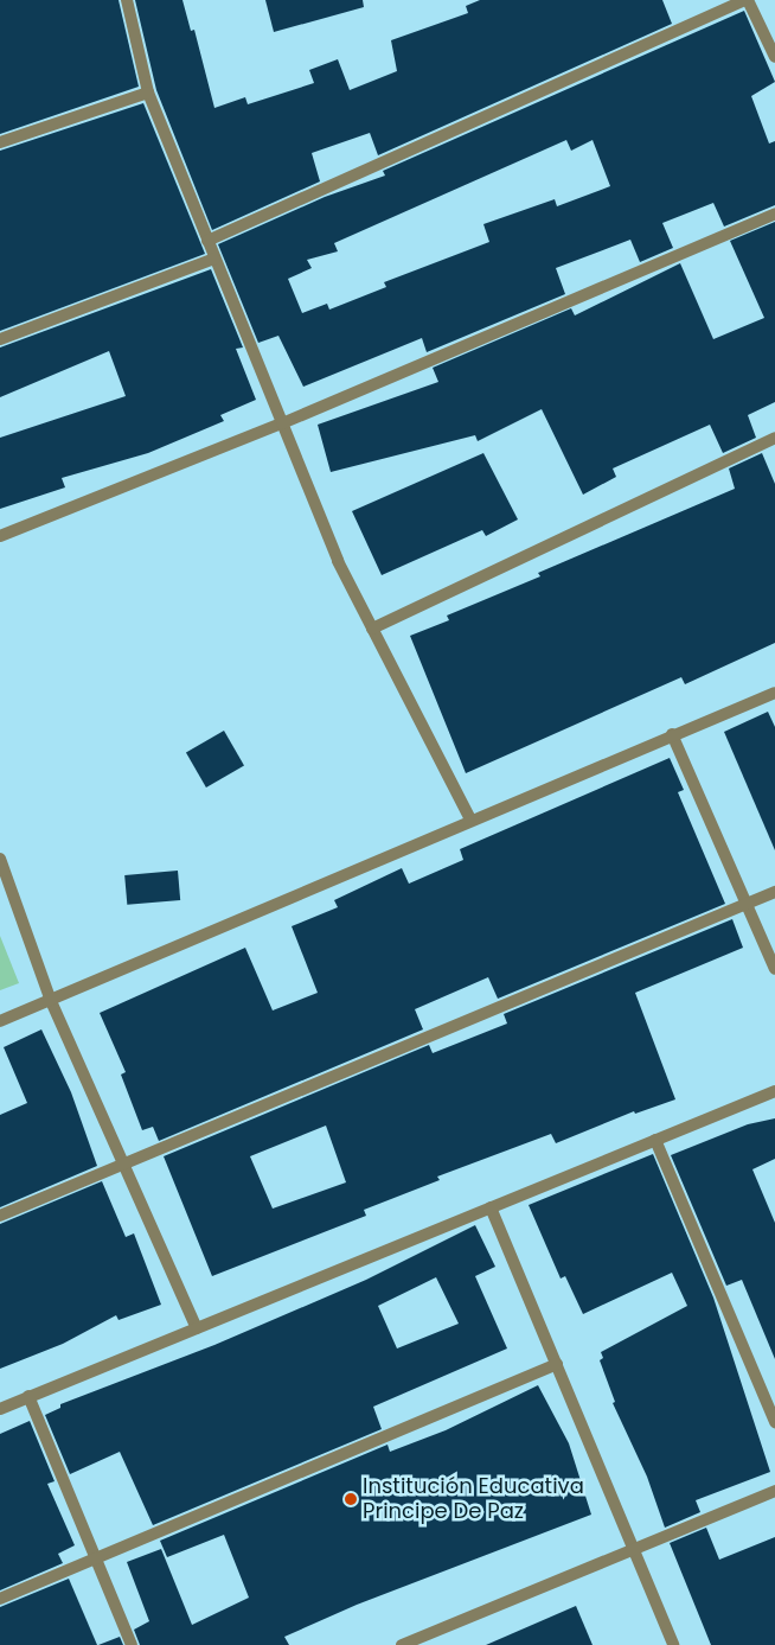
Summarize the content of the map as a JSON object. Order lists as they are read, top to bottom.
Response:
{
  "places": ["Institución Educativa Principe De Paz"]
}
